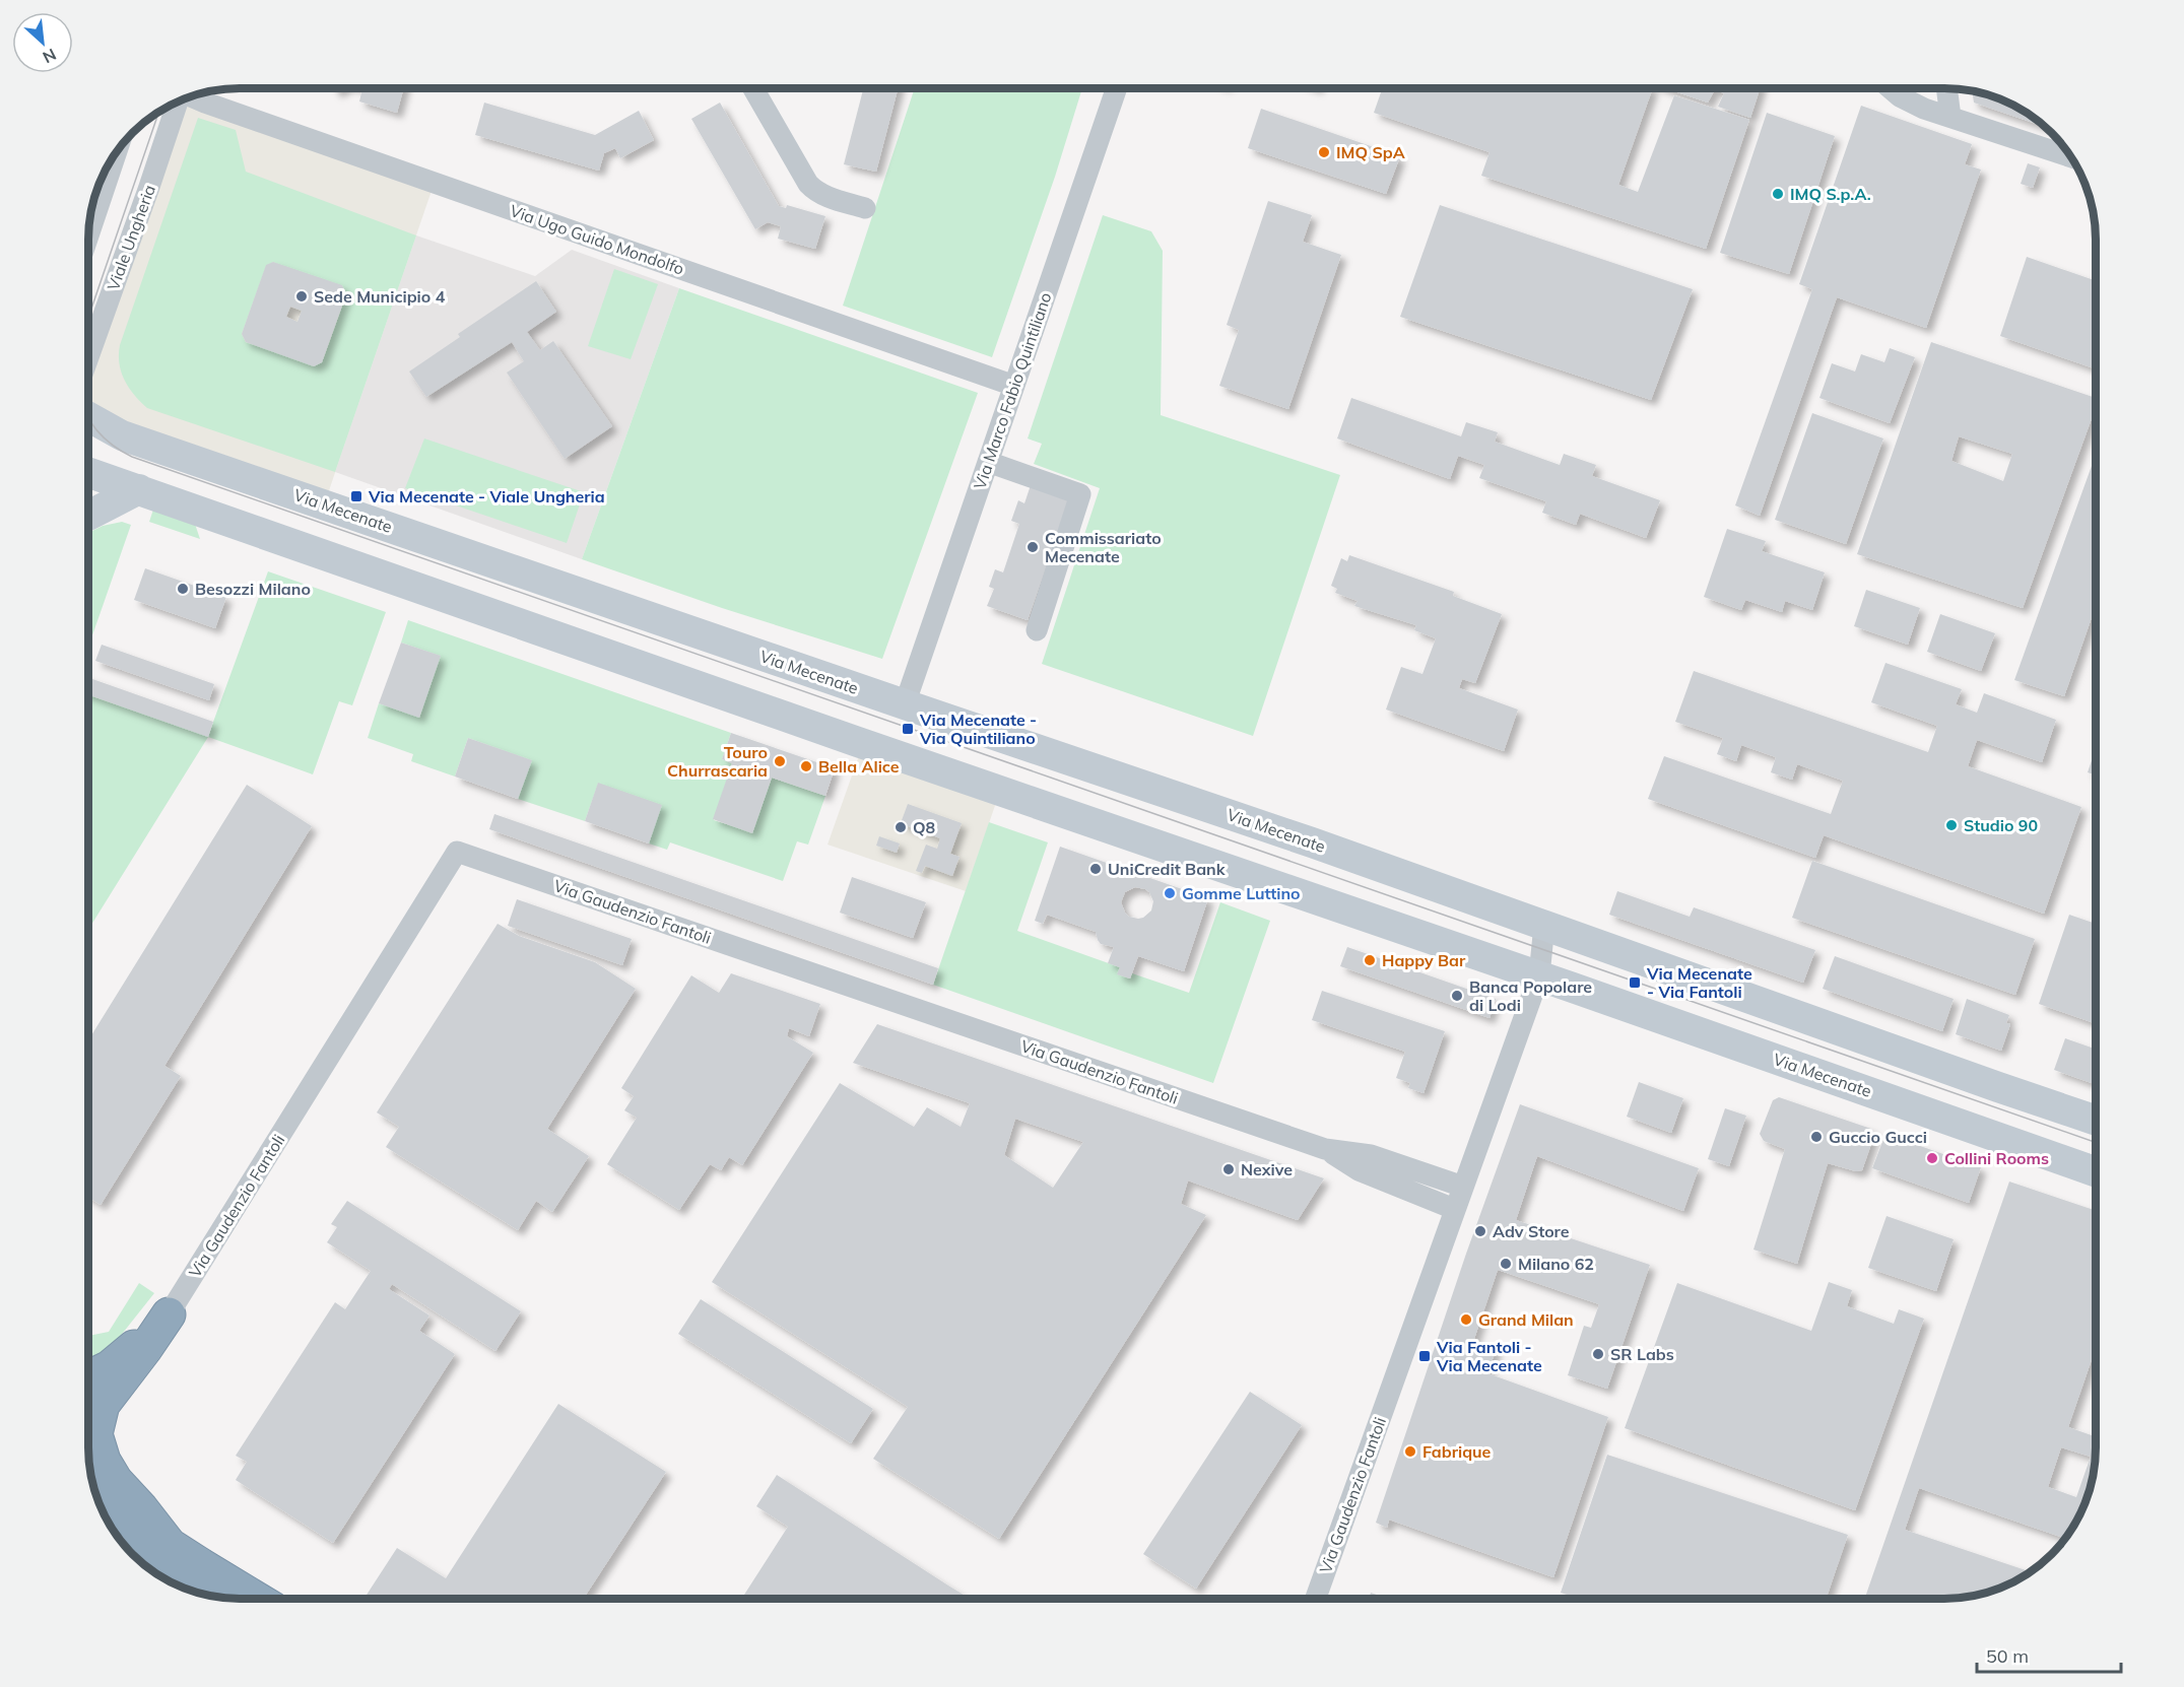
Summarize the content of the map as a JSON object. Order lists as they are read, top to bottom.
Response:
{
  "streets": {
    "main road": ["Via Mecenate"],
    "street": [
      "Viale Ungheria",
      "Via Ugo Guido Mondolfo",
      "Via Marco Fabio Quintiliano",
      "Via Gaudenzio Fantoli"
    ]
  },
  "crossings": [
    ["Via Ugo Guido Mondolfo", "Via Marco Fabio Quintiliano"],
    ["Via Marco Fabio Quintiliano", "Via Mecenate"],
    ["Via Mecenate", "Via Gaudenzio Fantoli"]
  ],
  "places": {
    "other": [
      "IMQ SpA",
      "IMQ S.p.A.",
      "Sede Municipio 4",
      "Commissariato Mecenate",
      "Besozzi Milano",
      "Touro Churrascaria",
      "Bella Alice",
      "Studio 90",
      "Q8",
      "UniCredit Bank",
      "Gomme Luttino",
      "Happy Bar",
      "Banca Popolare di Lodi",
      "Guccio Gucci",
      "Collini Rooms",
      "Nexive",
      "Adv Store",
      "Milano 62",
      "Grand Milan",
      "SR Labs",
      "Fabrique"
    ],
    "transit": [
      "Via Mecenate - Viale Ungheria",
      "Via Mecenate - Via Quintiliano",
      "Via Mecenate - Via Fantoli",
      "Via Fantoli - Via Mecenate"
    ]
  },
  "scale_bar": "50 m",
  "north": "bottom right"
}
